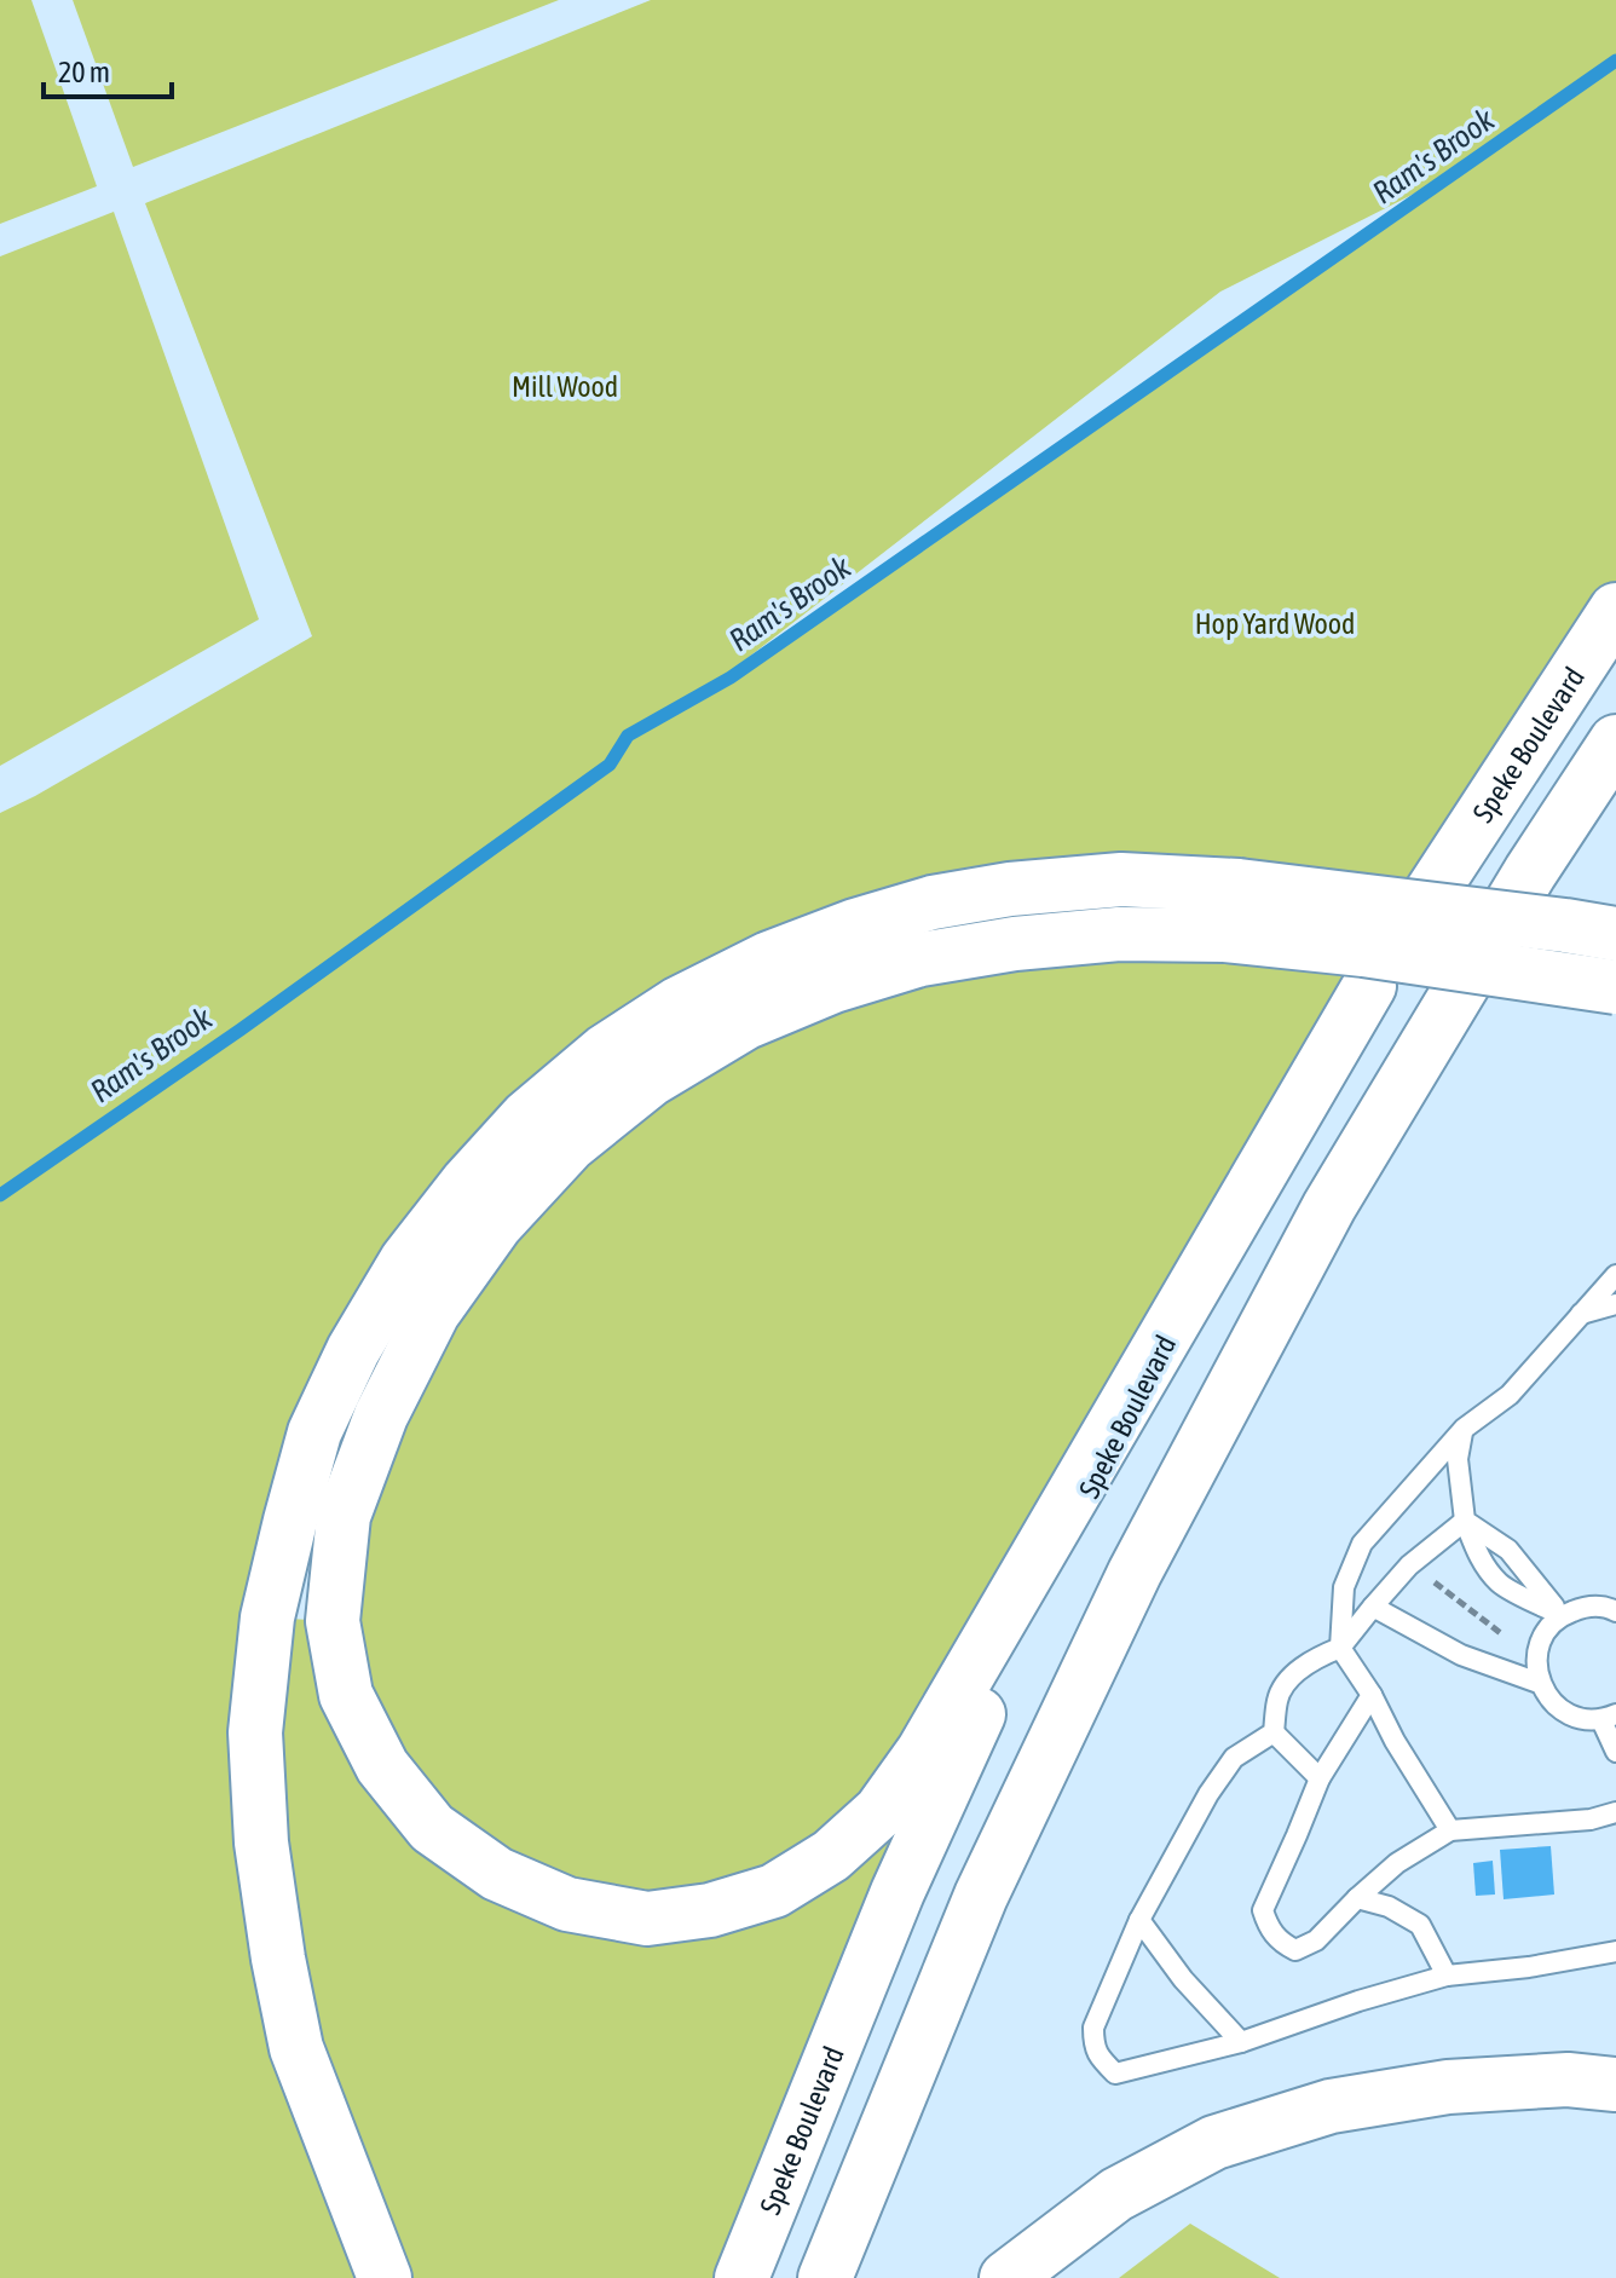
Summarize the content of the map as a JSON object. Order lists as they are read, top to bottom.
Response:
{
  "streets": {
    "highway": ["Speke Boulevard"]
  },
  "water": ["Ram's Brook"],
  "parks": ["Mill Wood", "Hop Yard Wood"],
  "scale_bar": "20 m"
}
